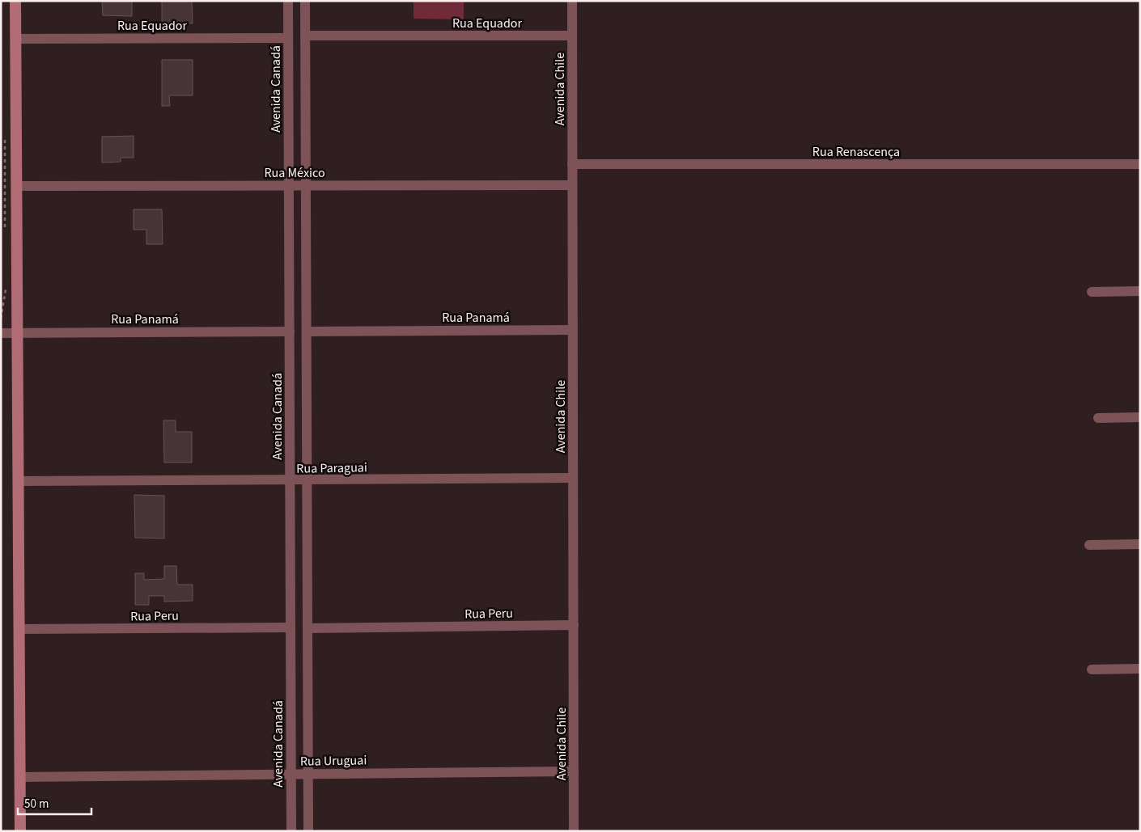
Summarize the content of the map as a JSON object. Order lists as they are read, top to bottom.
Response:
{
  "streets": {
    "street": [
      "Rua Equador",
      "Avenida Canadá",
      "Avenida Chile",
      "Rua Renascença",
      "Rua México",
      "Rua Panamá",
      "Rua Paraguai",
      "Rua Peru",
      "Rua Uruguai"
    ]
  },
  "crossings": [
    ["Rua Equador", "Avenida Canadá"],
    ["Rua Equador", "Avenida Chile"],
    ["Avenida Canadá", "Rua México"],
    ["Avenida Canadá", "Rua Panamá"],
    ["Avenida Canadá", "Rua Paraguai"],
    ["Avenida Canadá", "Rua Peru"],
    ["Avenida Canadá", "Rua Uruguai"],
    ["Avenida Chile", "Rua Renascença"],
    ["Avenida Chile", "Rua México"],
    ["Avenida Chile", "Rua Panamá"],
    ["Avenida Chile", "Rua Paraguai"],
    ["Avenida Chile", "Rua Peru"],
    ["Avenida Chile", "Rua Uruguai"]
  ],
  "scale_bar": "50 m"
}
